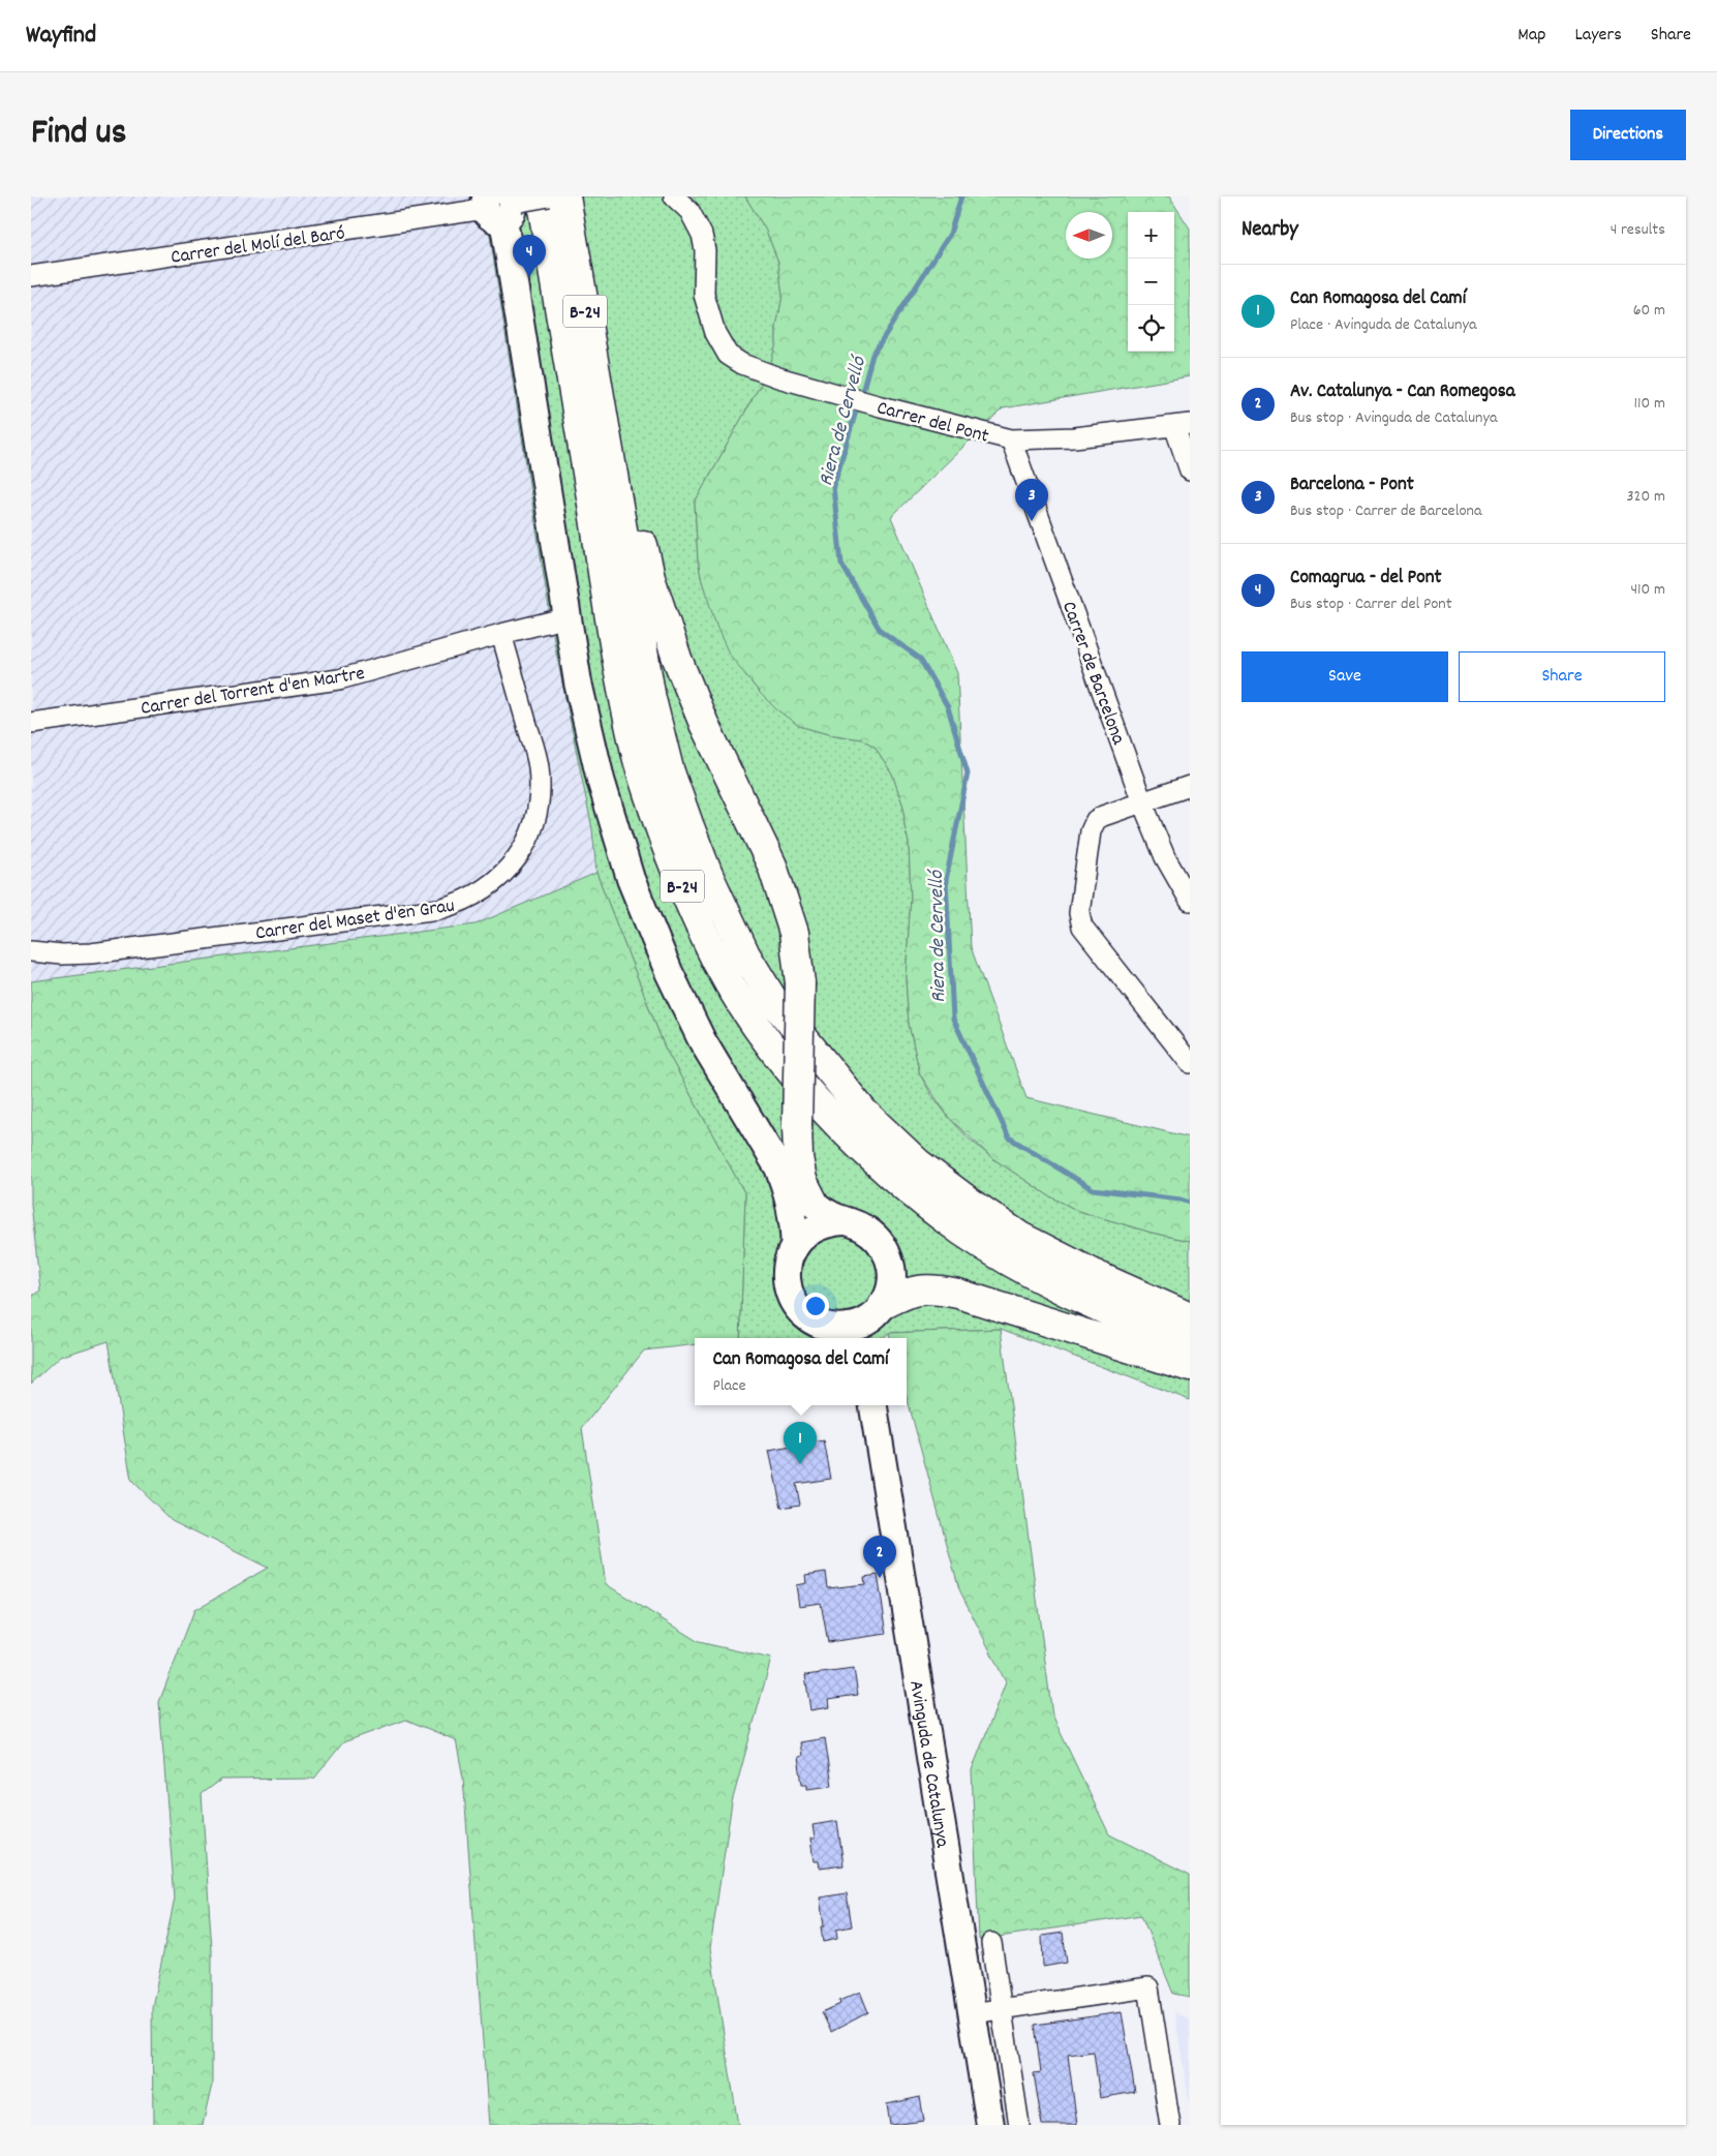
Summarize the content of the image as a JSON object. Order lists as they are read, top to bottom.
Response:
{
  "streets": {
    "highway": ["B-24"],
    "street": [
      "Carrer del Molí del Baró",
      "Carrer del Pont",
      "Carrer de Barcelona",
      "Carrer del Torrent d'en Martre",
      "Carrer del Maset d'en Grau",
      "Avinguda de Catalunya"
    ]
  },
  "crossings": [
    ["Carrer del Molí del Baró", "B-24"],
    ["Carrer del Pont", "Carrer de Barcelona"],
    ["Carrer del Torrent d'en Martre", "Carrer del Maset d'en Grau"]
  ],
  "water": ["Riera de Cervelló"],
  "north": "left",
  "page": {
    "header": "Wayfind",
    "nav": ["Map", "Layers", "Share"],
    "title": "Find us",
    "buttons": [
      "Directions",
      ["Save", "Share"]
    ],
    "heading": ["Nearby", "4 results"],
    "map_buttons": ["+", "−"],
    "pins": [
      "4",
      "3",
      "1",
      "2"
    ],
    "list": [
      {
        "mark": "1",
        "name": "Can Romagosa del Camí",
        "note": "Place · Avinguda de Catalunya",
        "value": "60 m"
      },
      {
        "mark": "2",
        "name": "Av. Catalunya - Can Romegosa",
        "note": "Bus stop · Avinguda de Catalunya",
        "value": "110 m"
      },
      {
        "mark": "3",
        "name": "Barcelona - Pont",
        "note": "Bus stop · Carrer de Barcelona",
        "value": "320 m"
      },
      {
        "mark": "4",
        "name": "Comagrua - del Pont",
        "note": "Bus stop · Carrer del Pont",
        "value": "410 m"
      }
    ],
    "popup": ["Can Romagosa del Camí", "Place"]
  }
}
